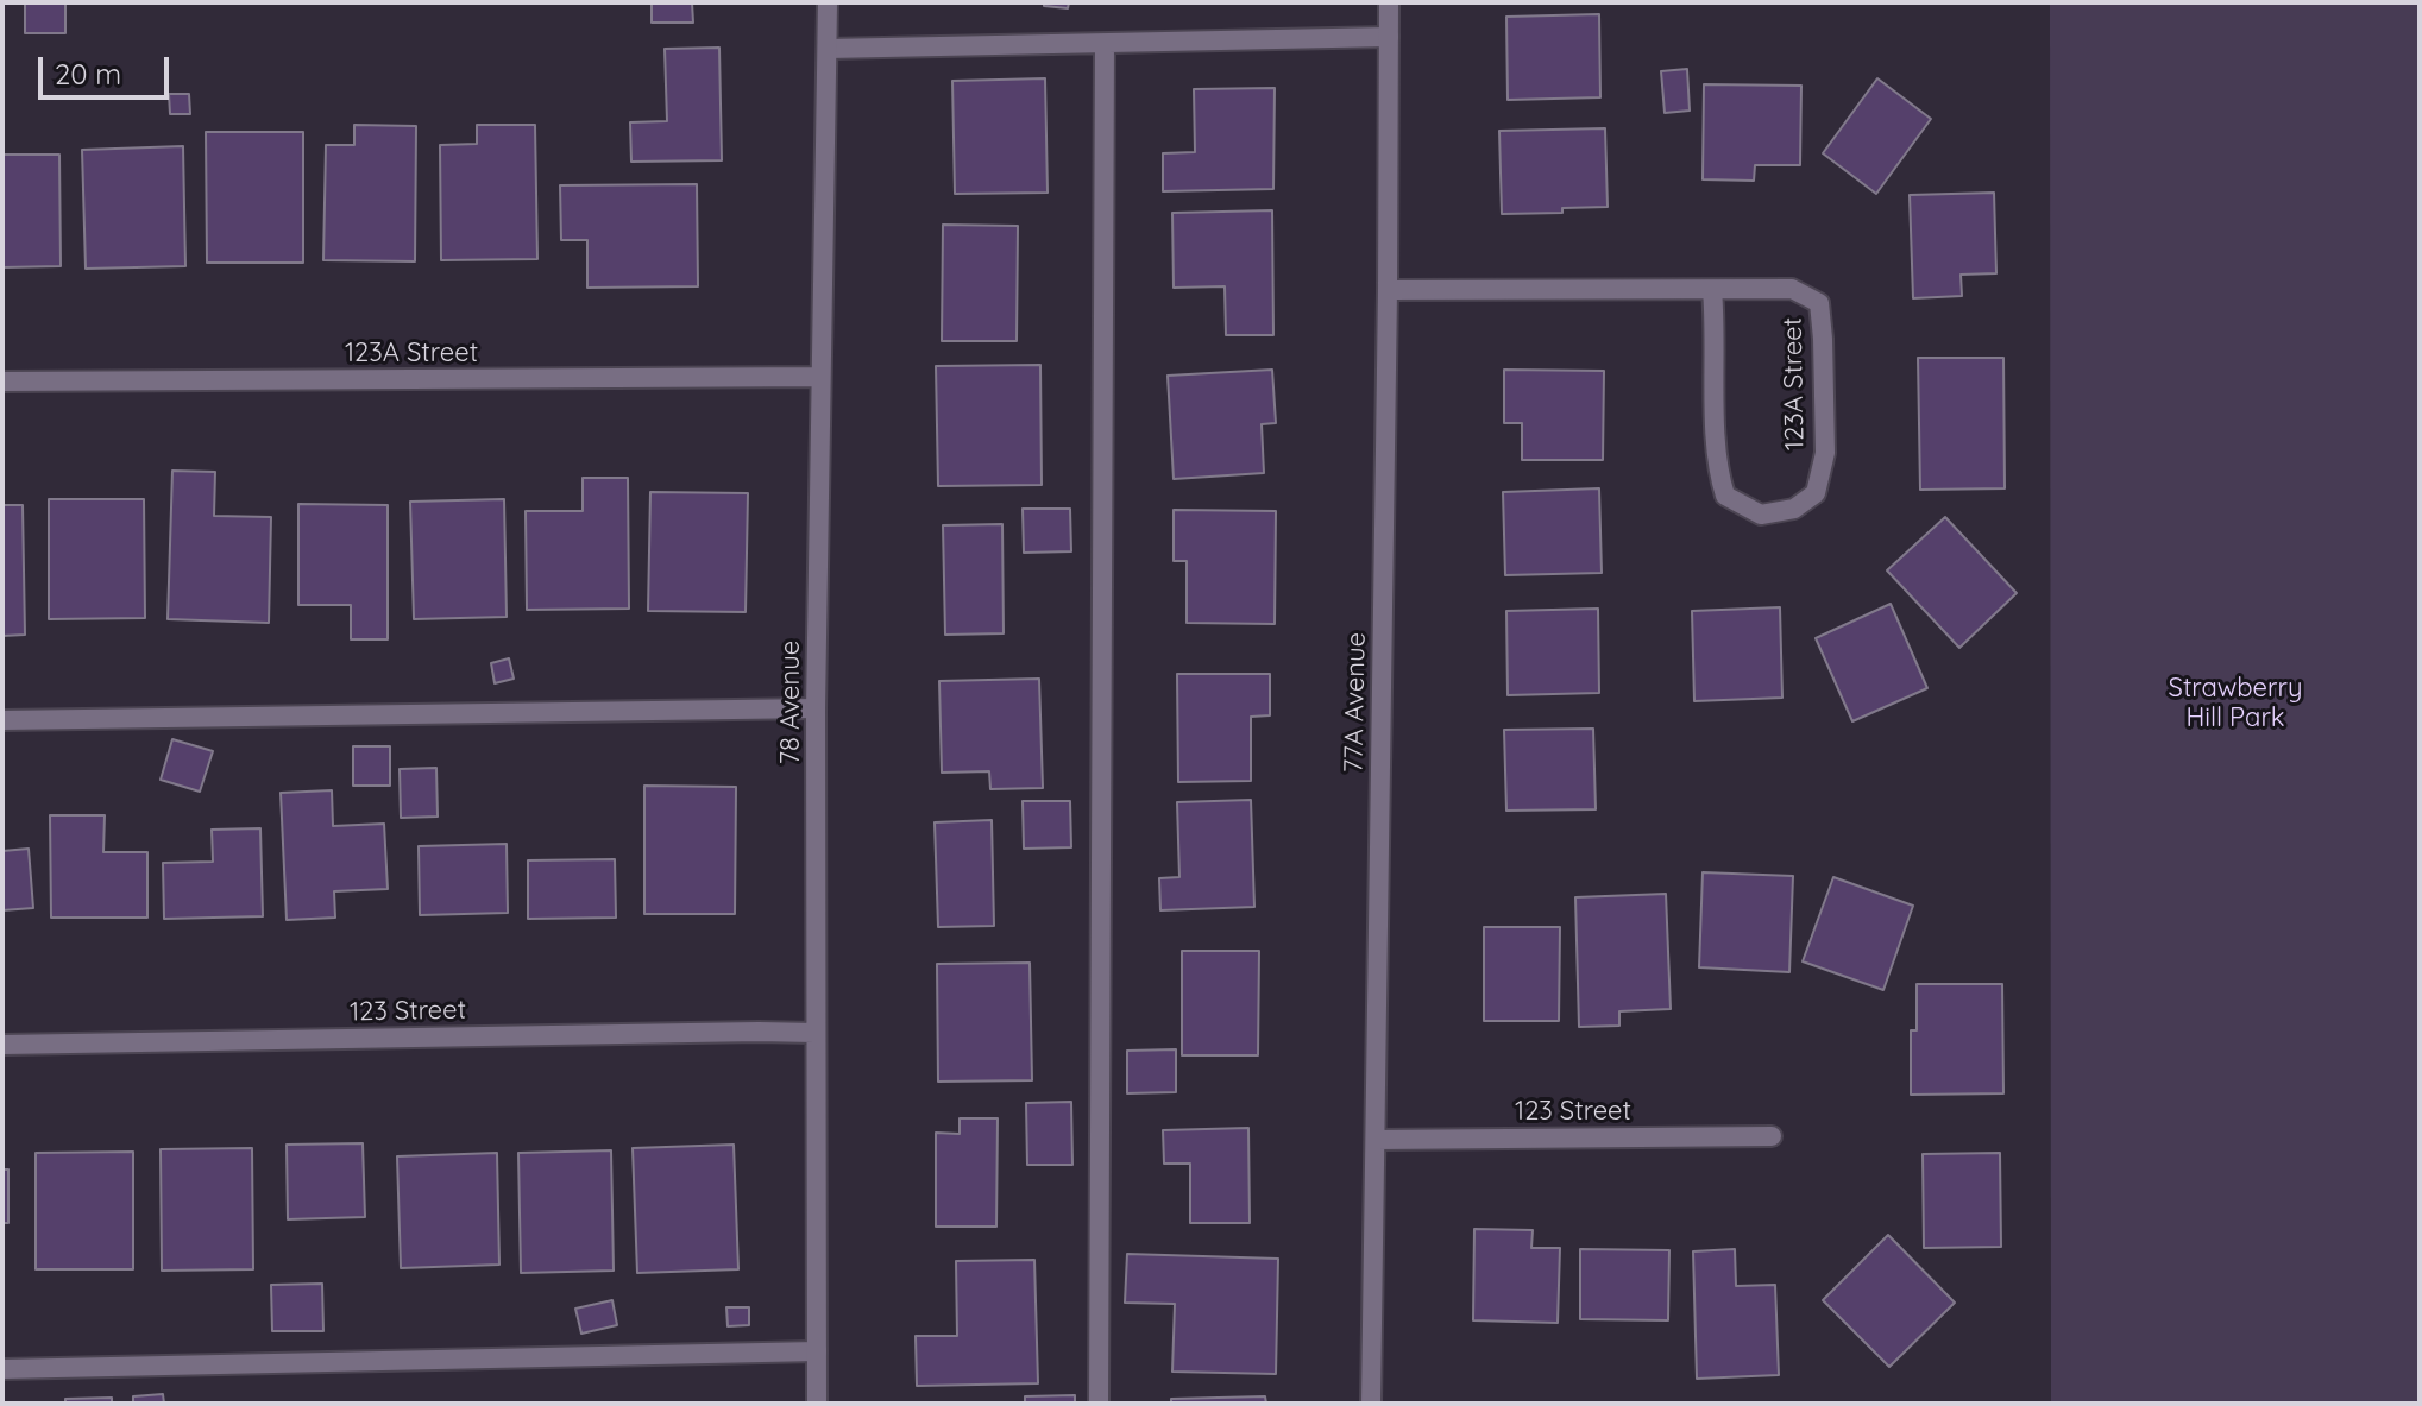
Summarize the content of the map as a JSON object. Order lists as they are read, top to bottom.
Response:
{
  "streets": {
    "street": [
      "123A Street",
      "78 Avenue",
      "77A Avenue",
      "123 Street"
    ]
  },
  "crossings": [
    ["123A Street", "78 Avenue"],
    ["123A Street", "77A Avenue"],
    ["78 Avenue", "123 Street"],
    ["77A Avenue", "123 Street"]
  ],
  "parks": ["Strawberry Hill Park"],
  "scale_bar": "20 m"
}
